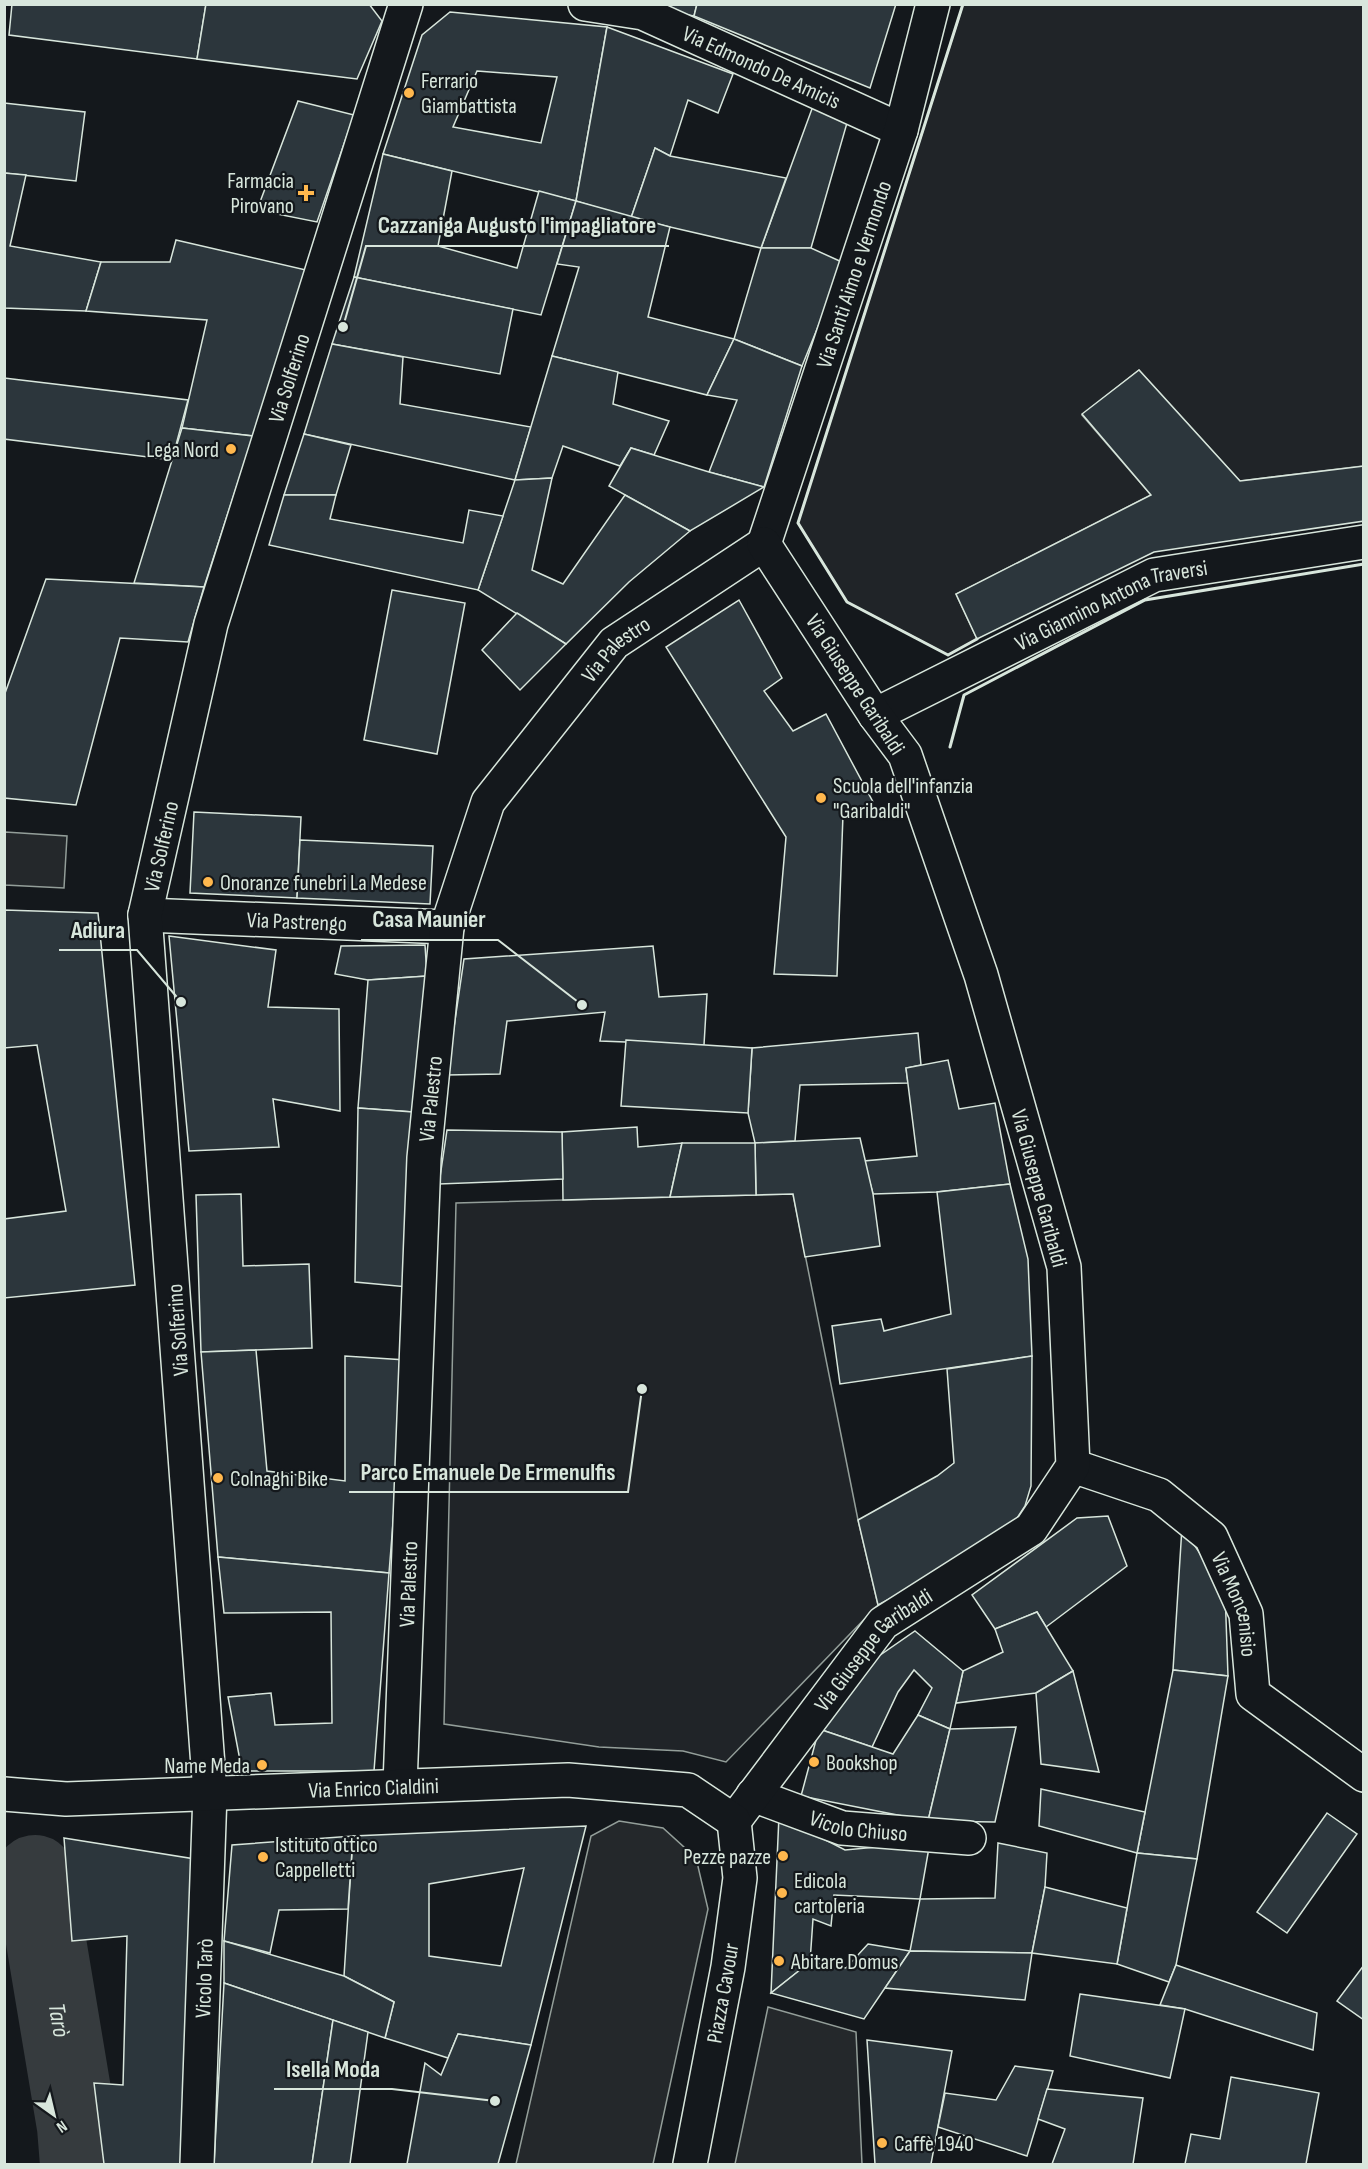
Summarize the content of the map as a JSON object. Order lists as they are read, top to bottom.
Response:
{
  "streets": {
    "street": [
      "Via Edmondo De Amicis",
      "Via Santi Aimo e Vermondo",
      "Via Solferino",
      "Via Giannino Antona Traversi",
      "Via Palestro",
      "Via Giuseppe Garibaldi",
      "Via Pastrengo",
      "Via Moncenisio",
      "Via Enrico Cialdini",
      "Vicolo Chiuso",
      "Vicolo Tarò",
      "Piazza Cavour"
    ]
  },
  "crossings": [
    ["Via Edmondo De Amicis", "Via Santi Aimo e Vermondo"],
    ["Via Santi Aimo e Vermondo", "Via Palestro"],
    ["Via Santi Aimo e Vermondo", "Via Giuseppe Garibaldi"],
    ["Via Solferino", "Via Pastrengo"],
    ["Via Solferino", "Via Enrico Cialdini"],
    ["Via Solferino", "Vicolo Tarò"],
    ["Via Giannino Antona Traversi", "Via Giuseppe Garibaldi"],
    ["Via Palestro", "Via Giuseppe Garibaldi"],
    ["Via Palestro", "Via Pastrengo"],
    ["Via Palestro", "Via Enrico Cialdini"],
    ["Via Giuseppe Garibaldi", "Via Moncenisio"],
    ["Via Giuseppe Garibaldi", "Via Enrico Cialdini"],
    ["Via Giuseppe Garibaldi", "Vicolo Chiuso"],
    ["Via Giuseppe Garibaldi", "Piazza Cavour"],
    ["Via Enrico Cialdini", "Vicolo Chiuso"],
    ["Via Enrico Cialdini", "Vicolo Tarò"],
    ["Via Enrico Cialdini", "Piazza Cavour"],
    ["Vicolo Chiuso", "Piazza Cavour"]
  ],
  "water": ["Tarò"],
  "places": {
    "other": [
      "Ferrario Giambattista",
      "Cazzaniga Augusto l'impagliatore",
      "Lega Nord",
      "Scuola dell'infanzia \"Garibaldi\"",
      "Onoranze funebri La Medese",
      "Adiura",
      "Casa Maunier",
      "Parco Emanuele De Ermenulfis",
      "Colnaghi Bike",
      "Bookshop",
      "Name Meda",
      "Pezze pazze",
      "Istituto ottico Cappelletti",
      "Edicola cartoleria",
      "Abitare Domus",
      "Isella Moda",
      "Caffè 1940"
    ],
    "health": ["Farmacia Pirovano"]
  },
  "north": "bottom right"
}
